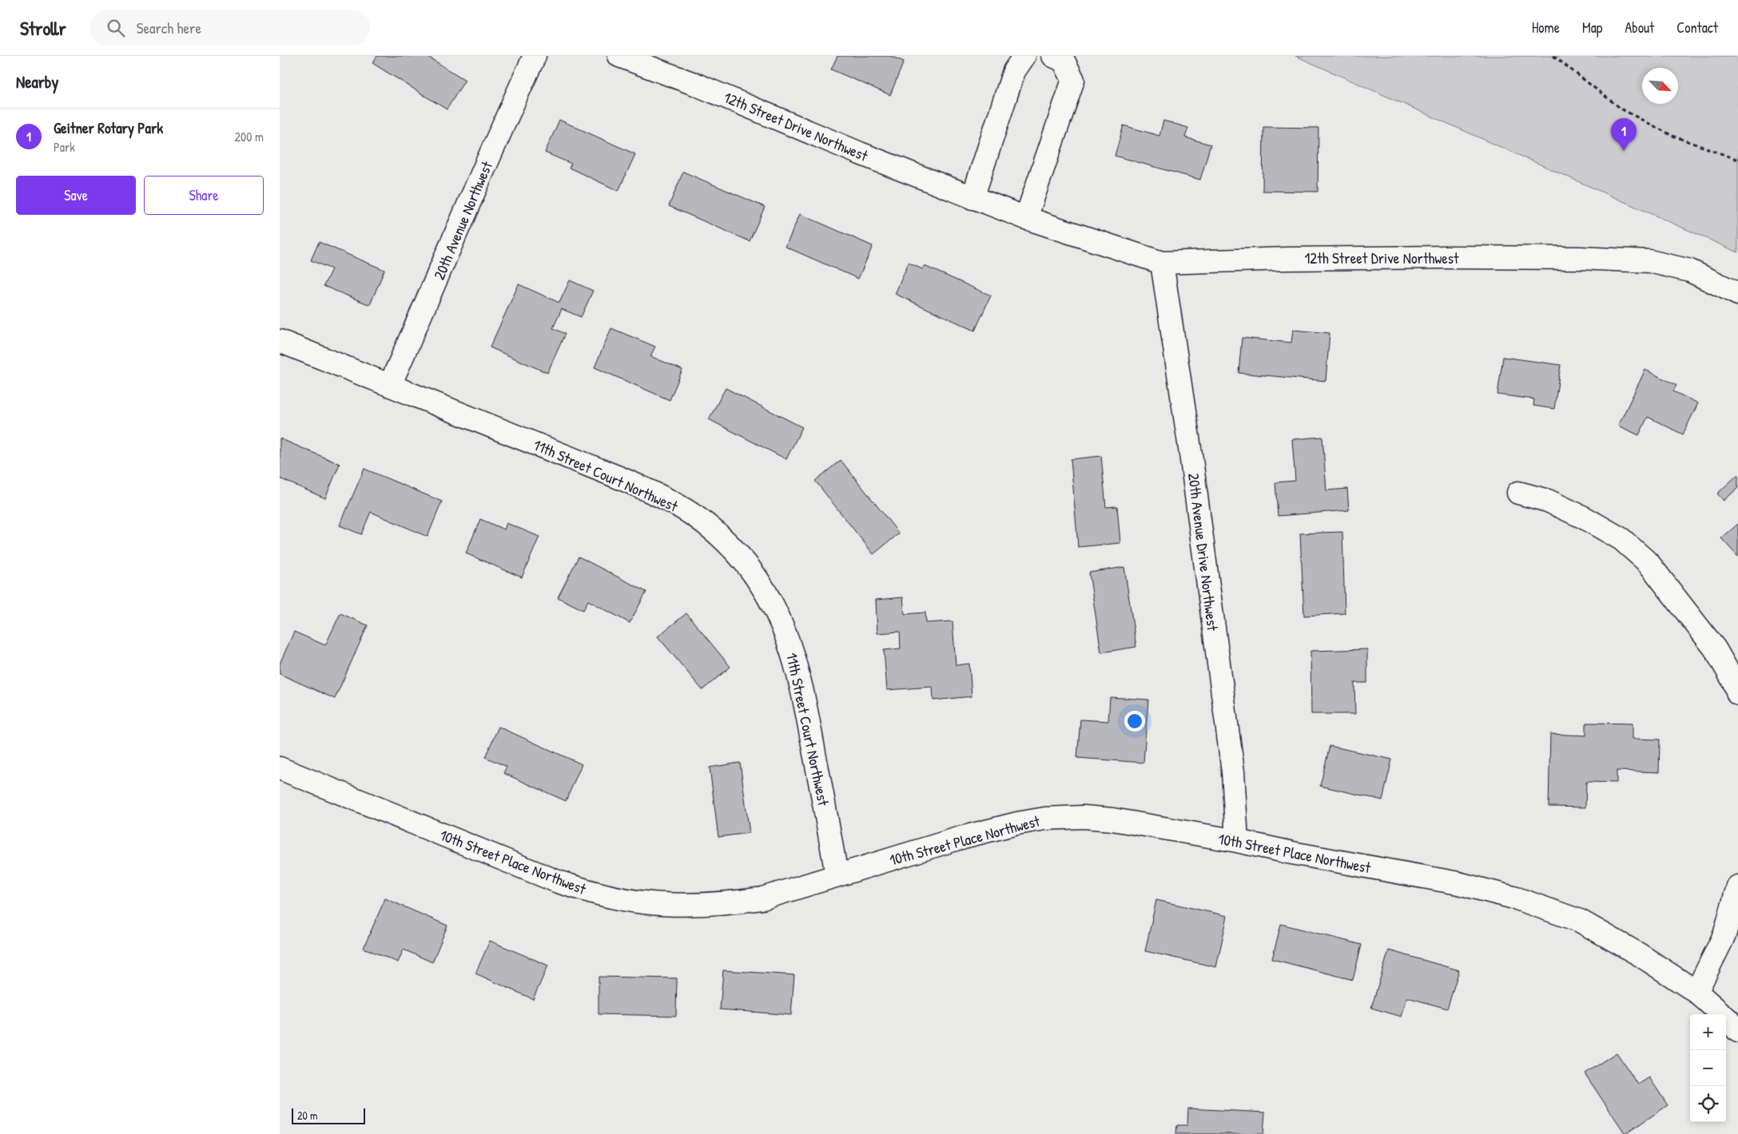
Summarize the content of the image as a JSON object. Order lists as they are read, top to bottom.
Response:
{
  "streets": {
    "street": [
      "12th Street Drive Northwest",
      "20th Avenue Northwest",
      "11th Street Court Northwest",
      "20th Avenue Drive Northwest",
      "10th Street Place Northwest"
    ]
  },
  "crossings": [
    ["12th Street Drive Northwest", "20th Avenue Drive Northwest"],
    ["20th Avenue Northwest", "11th Street Court Northwest"],
    ["11th Street Court Northwest", "10th Street Place Northwest"],
    ["20th Avenue Drive Northwest", "10th Street Place Northwest"]
  ],
  "scale_bar": "20 m",
  "north": "bottom right",
  "page": {
    "header": "Strollr",
    "search": "Search here",
    "nav": [
      "Home",
      "Map",
      "About",
      "Contact"
    ],
    "heading": "Nearby",
    "list": [
      {
        "mark": "1",
        "name": "Geitner Rotary Park",
        "note": "Park",
        "value": "200 m"
      }
    ],
    "pins": "1",
    "buttons": ["Save", "Share"],
    "map_buttons": ["+", "−"],
    "scale": "20 m"
  }
}
